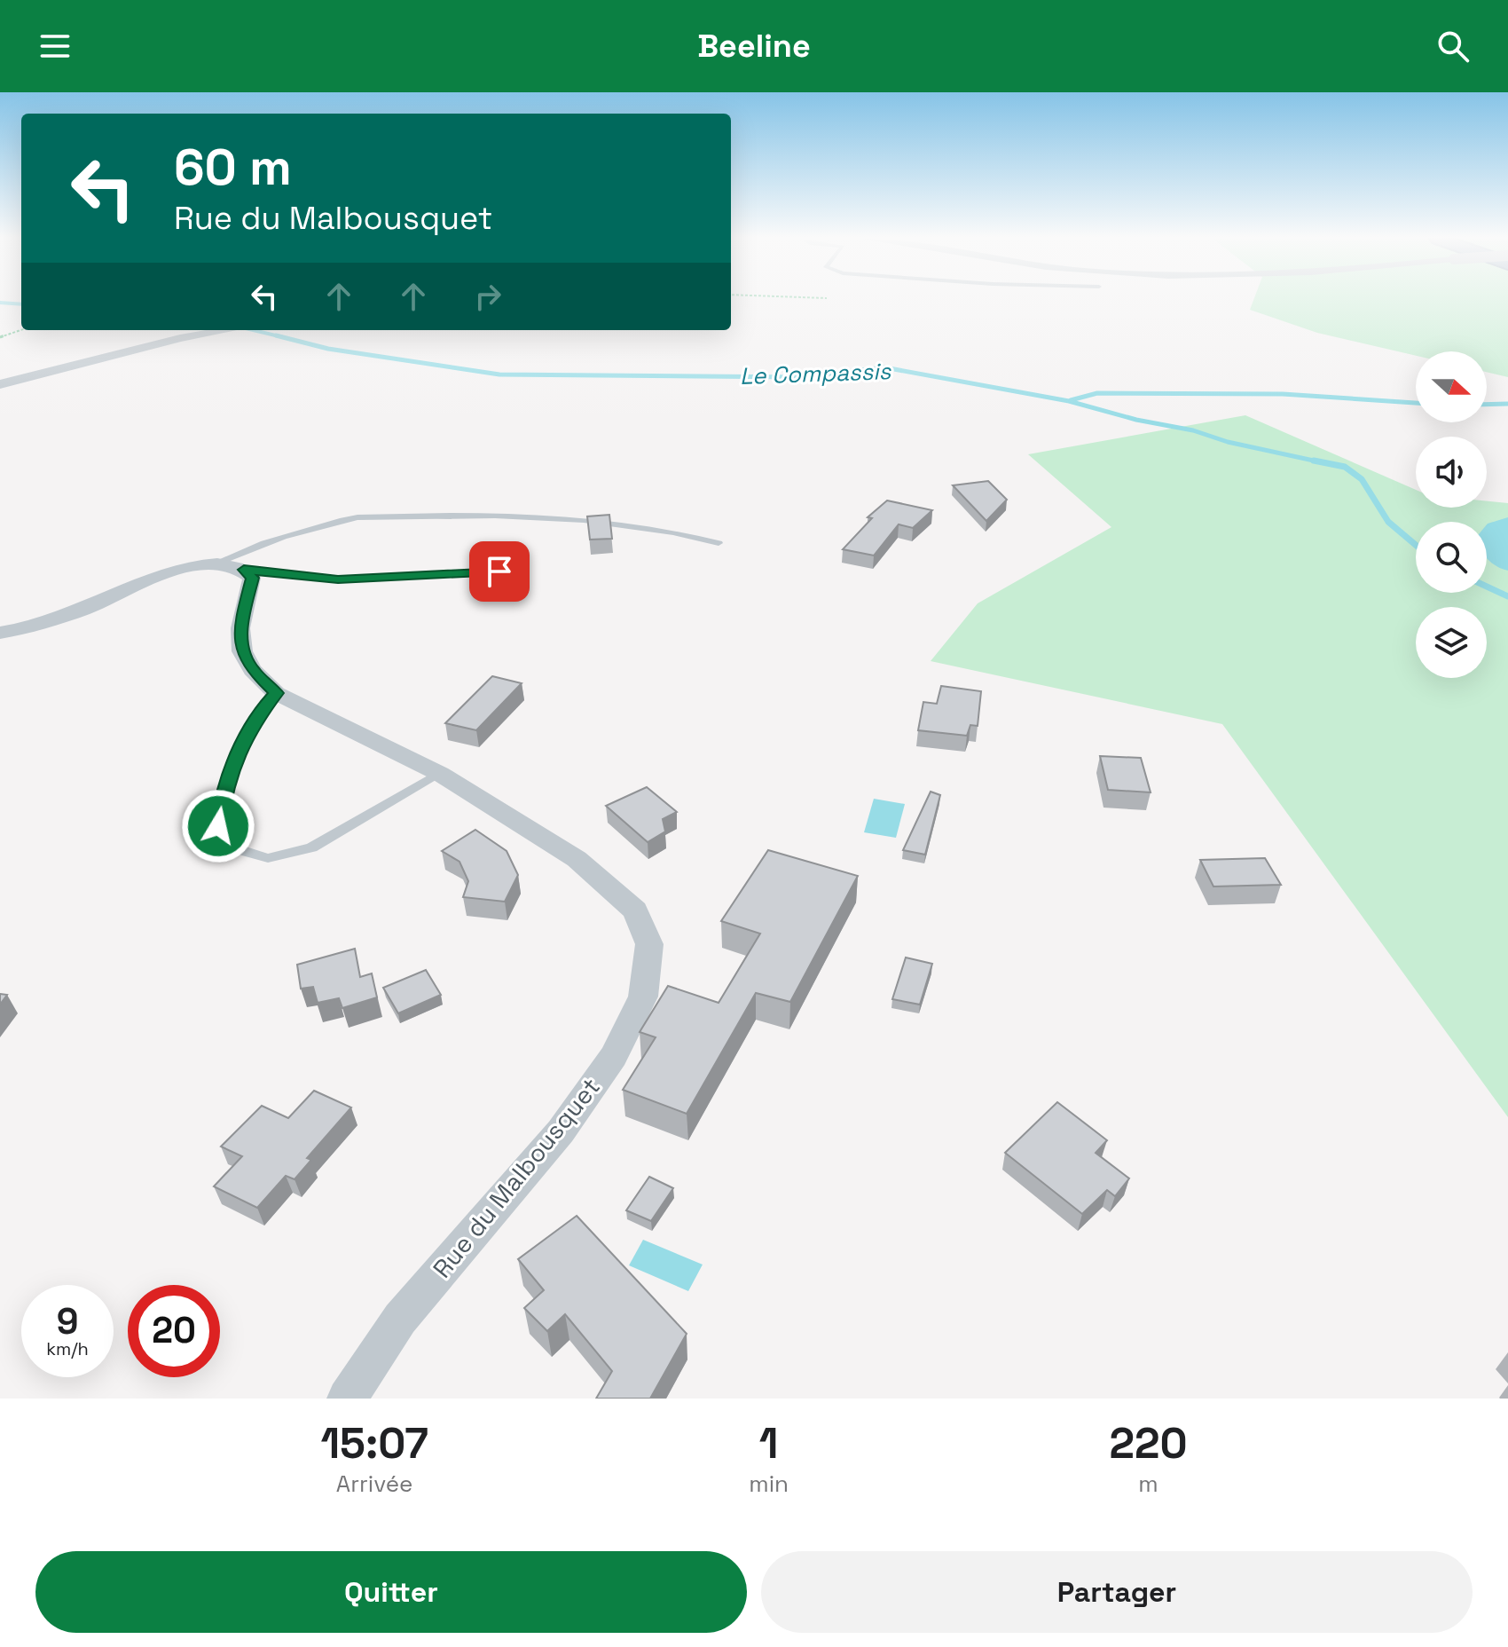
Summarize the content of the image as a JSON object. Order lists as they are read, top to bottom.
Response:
{
  "streets": {
    "street": ["Rue du Malbousquet"]
  },
  "water": ["Le Compassis"],
  "north": "right",
  "page": {
    "header": "Beeline",
    "turn": ["60 m", "Rue du Malbousquet"],
    "speed": "9 km/h",
    "limit": "20",
    "eta": [
      "15:07",
      "Arrivée",
      "1",
      "min",
      "220",
      "m"
    ],
    "buttons": ["Quitter", "Partager"]
  }
}
